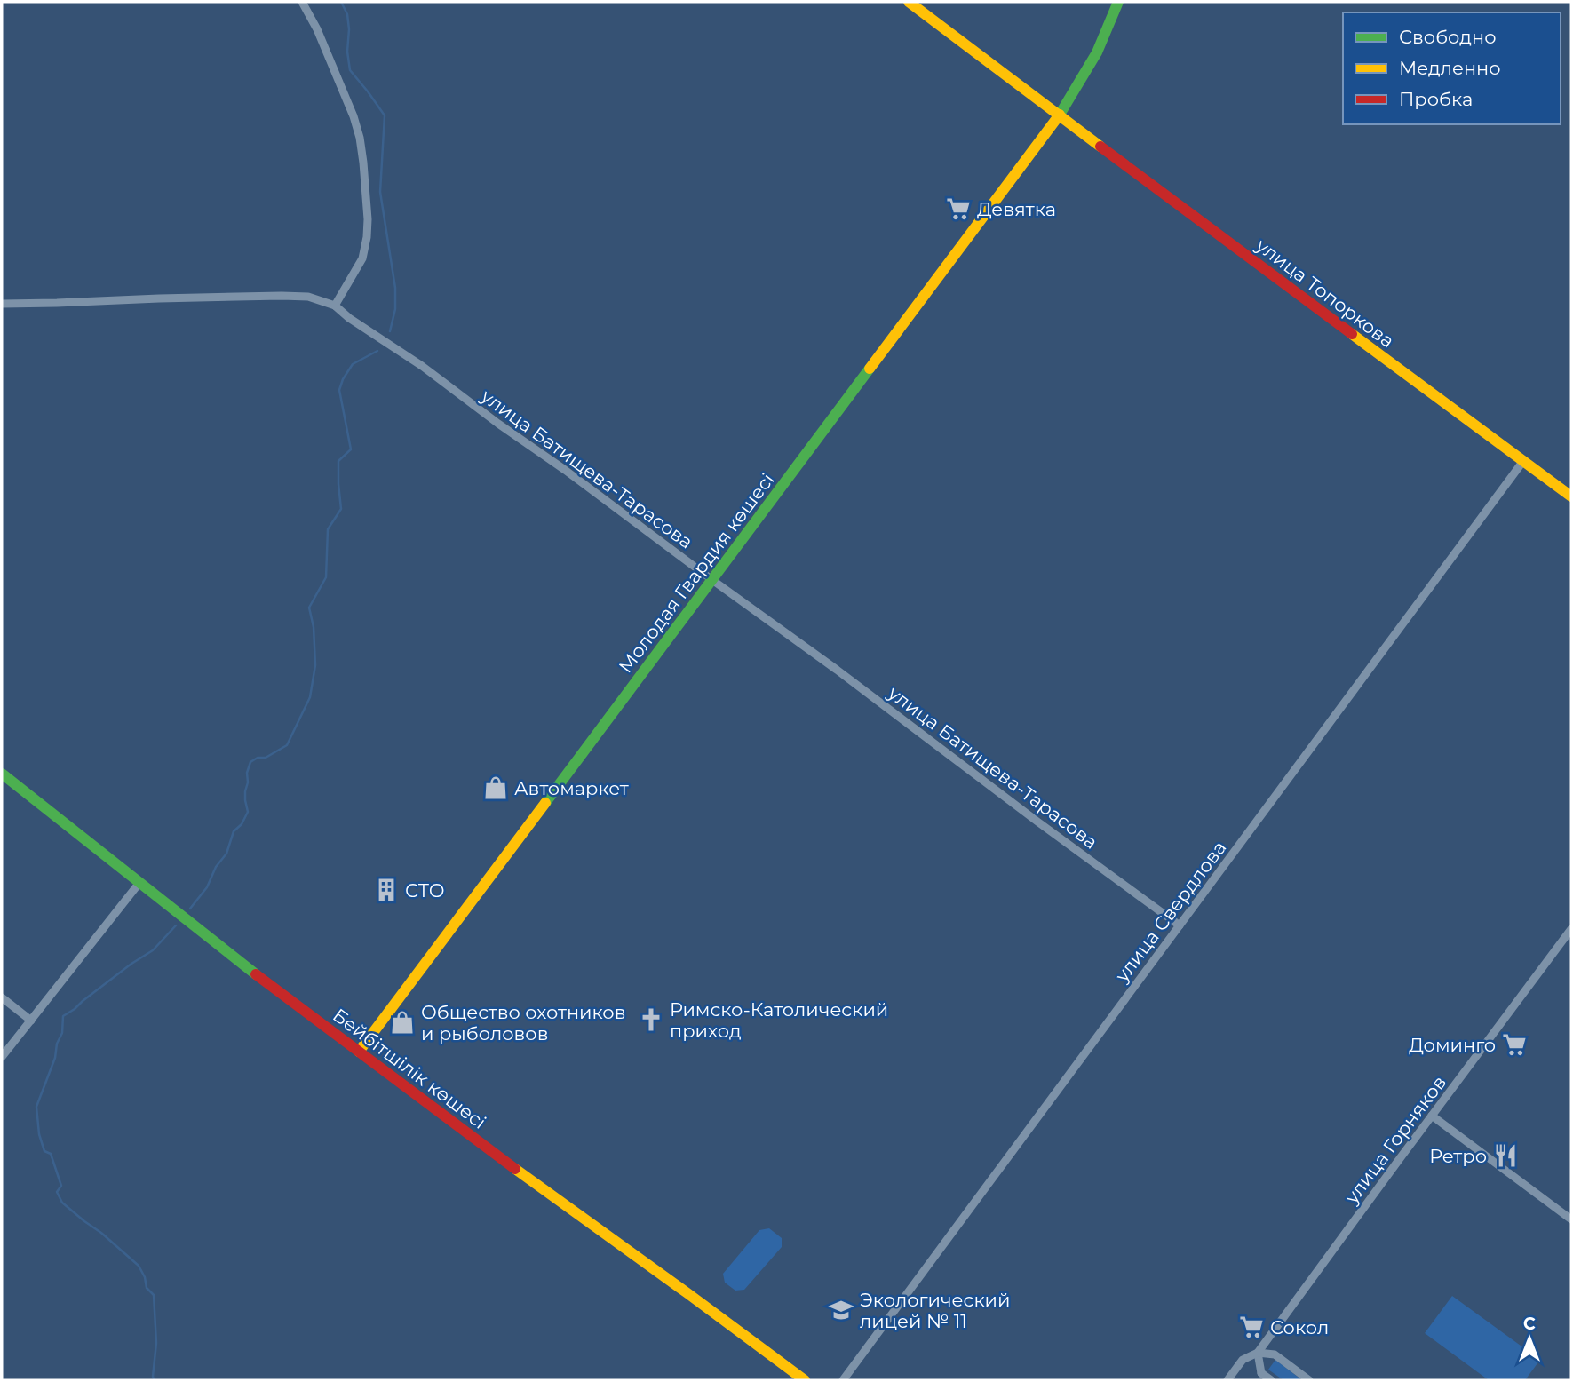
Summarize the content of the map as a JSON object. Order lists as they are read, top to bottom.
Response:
{
  "streets": {
    "main road": ["улица Топоркова", "Молодая Гвардия көшесі", "Бейбітшілік көшесі"],
    "street": ["улица Батищева-Тарасова", "улица Свердлова", "улица Горняков"]
  },
  "crossings": [
    ["улица Топоркова", "Молодая Гвардия көшесі"],
    ["улица Топоркова", "улица Свердлова"],
    ["улица Батищева-Тарасова", "Молодая Гвардия көшесі"],
    ["улица Батищева-Тарасова", "улица Свердлова"],
    ["Молодая Гвардия көшесі", "Бейбітшілік көшесі"]
  ],
  "places": {
    "supermarket": ["Девятка", "Доминго", "Сокол"],
    "shop": ["Автомаркет", "Общество охотников и рыболовов"],
    "building": ["СТО"],
    "church": ["Римско-Католический приход"],
    "restaurant": ["Ретро"],
    "school or university": ["Экологический лицей № 11"]
  },
  "legend": ["Свободно", "Медленно", "Пробка"],
  "north": "top"
}
